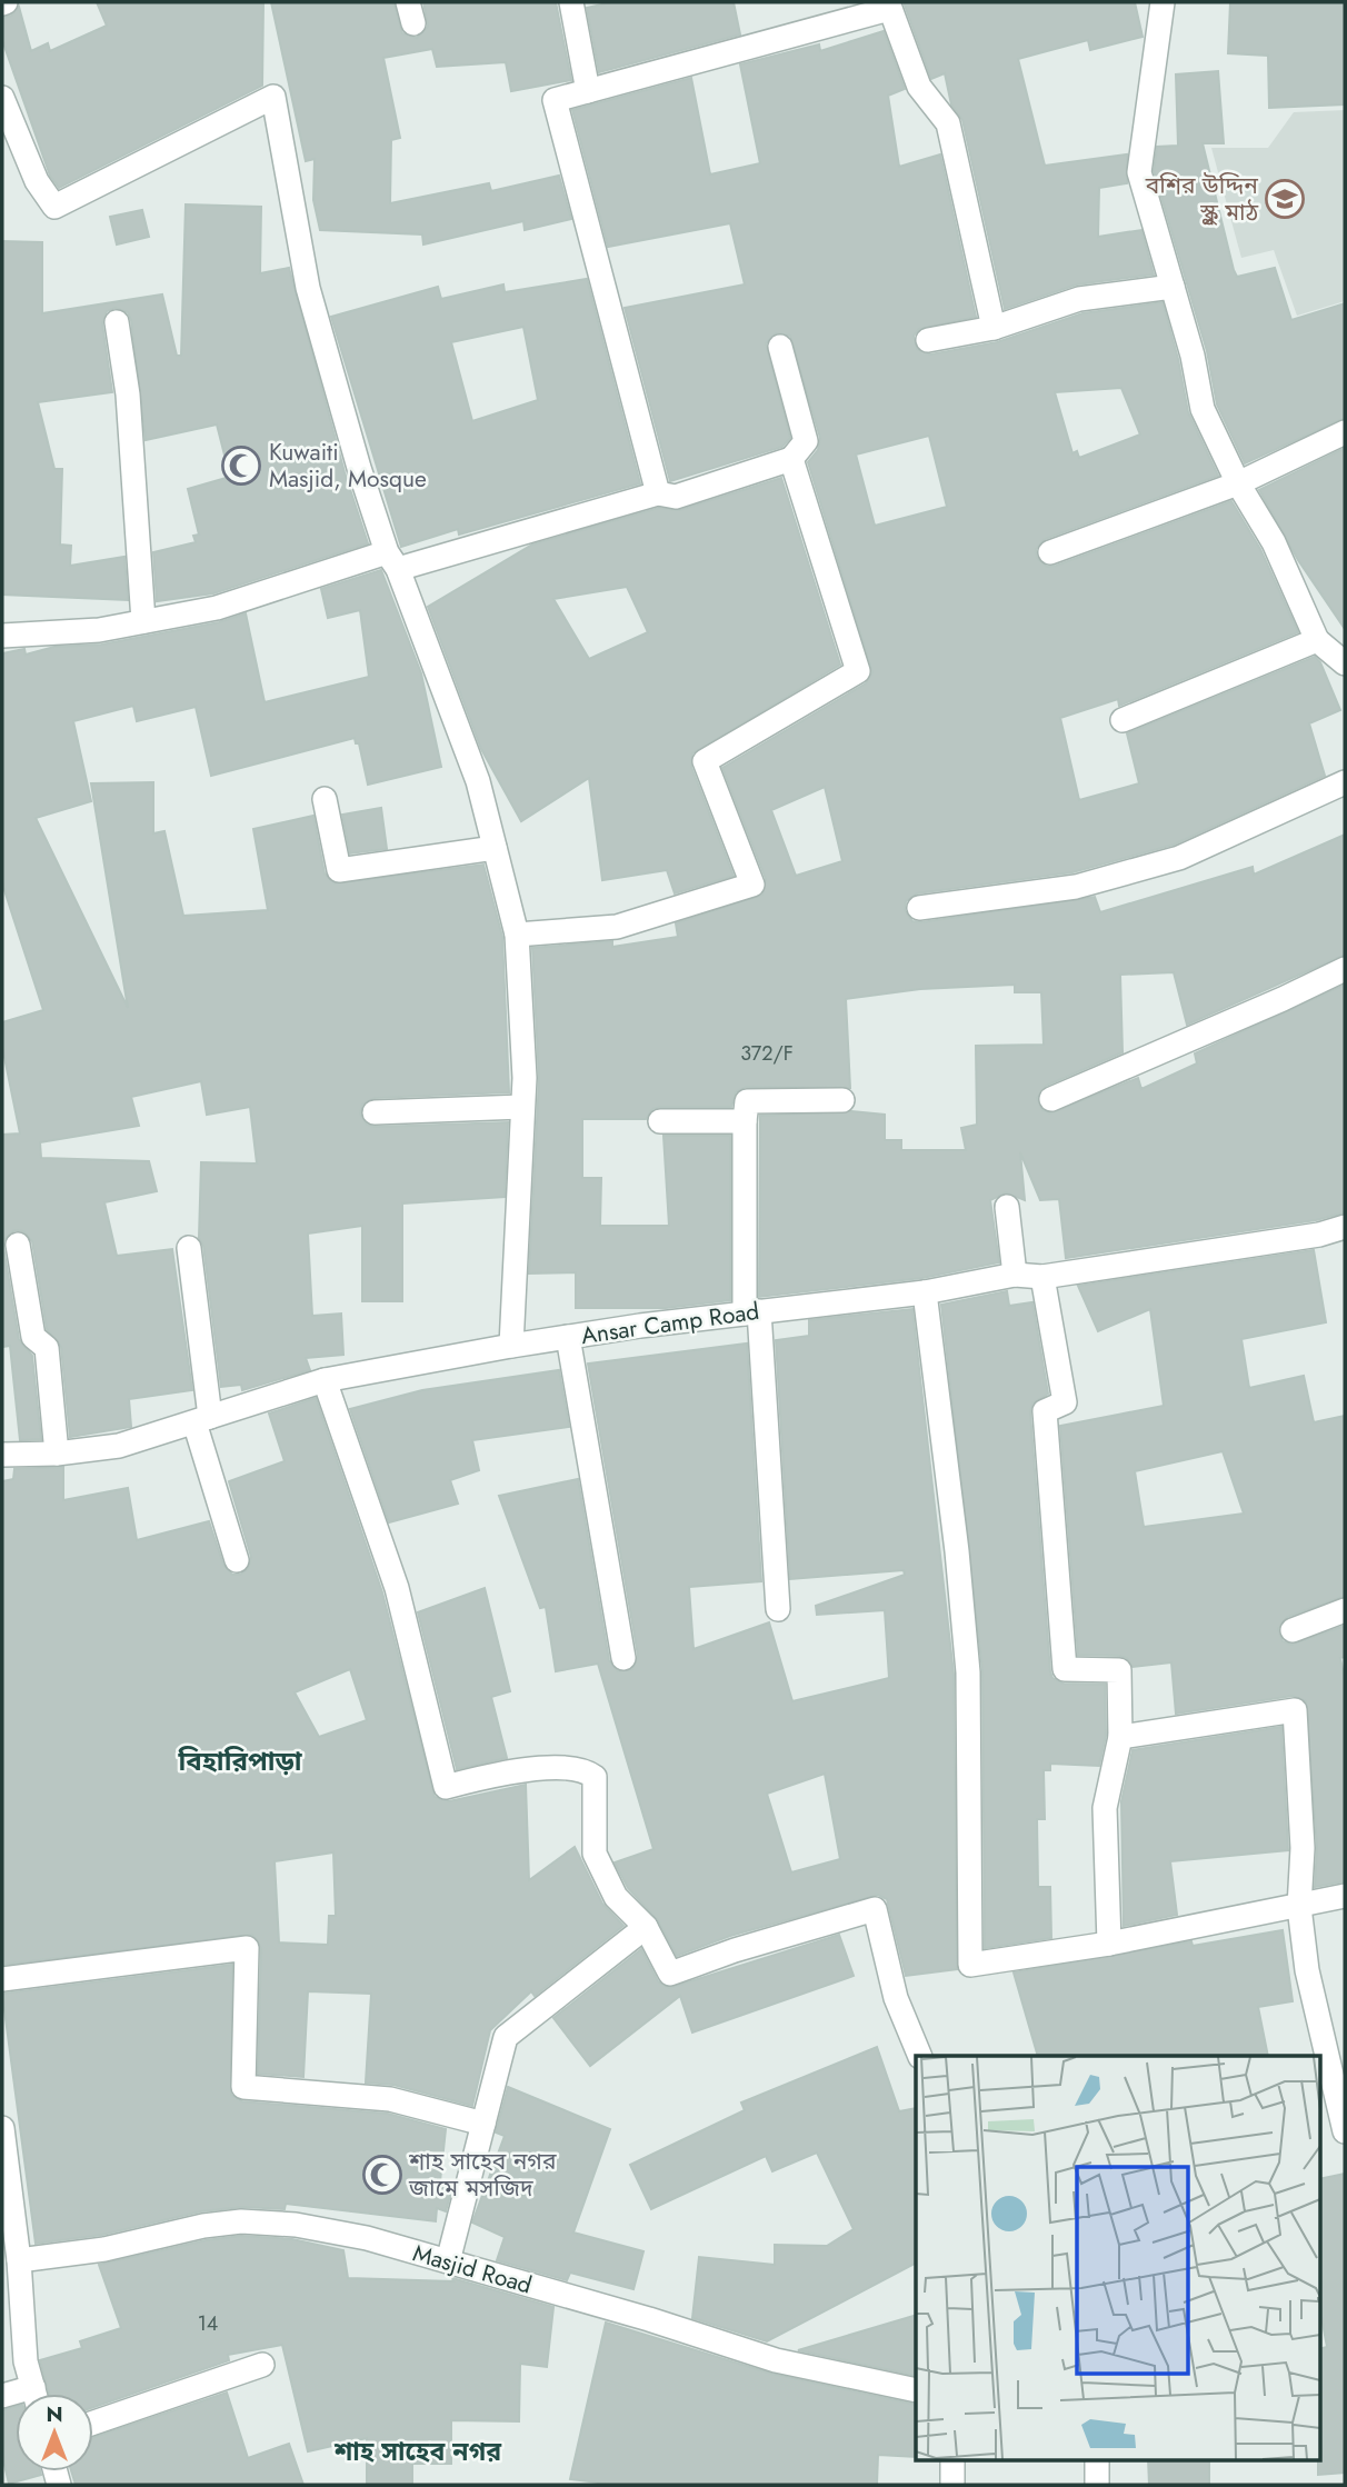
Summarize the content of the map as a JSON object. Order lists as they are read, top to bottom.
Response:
{
  "streets": {
    "street": ["Ansar Camp Road", "Masjid Road"]
  },
  "districts": ["বিহারিপাড়া", "শাহ সাহেব নগর"],
  "places": {
    "school or university": ["বশির উদ্দিন স্কুল মাঠ"],
    "mosque": ["Kuwaiti Masjid, Mosque", "শাহ সাহেব নগর জামে মসজিদ"]
  },
  "house_numbers": ["372/F", "14"],
  "north": "top"
}
